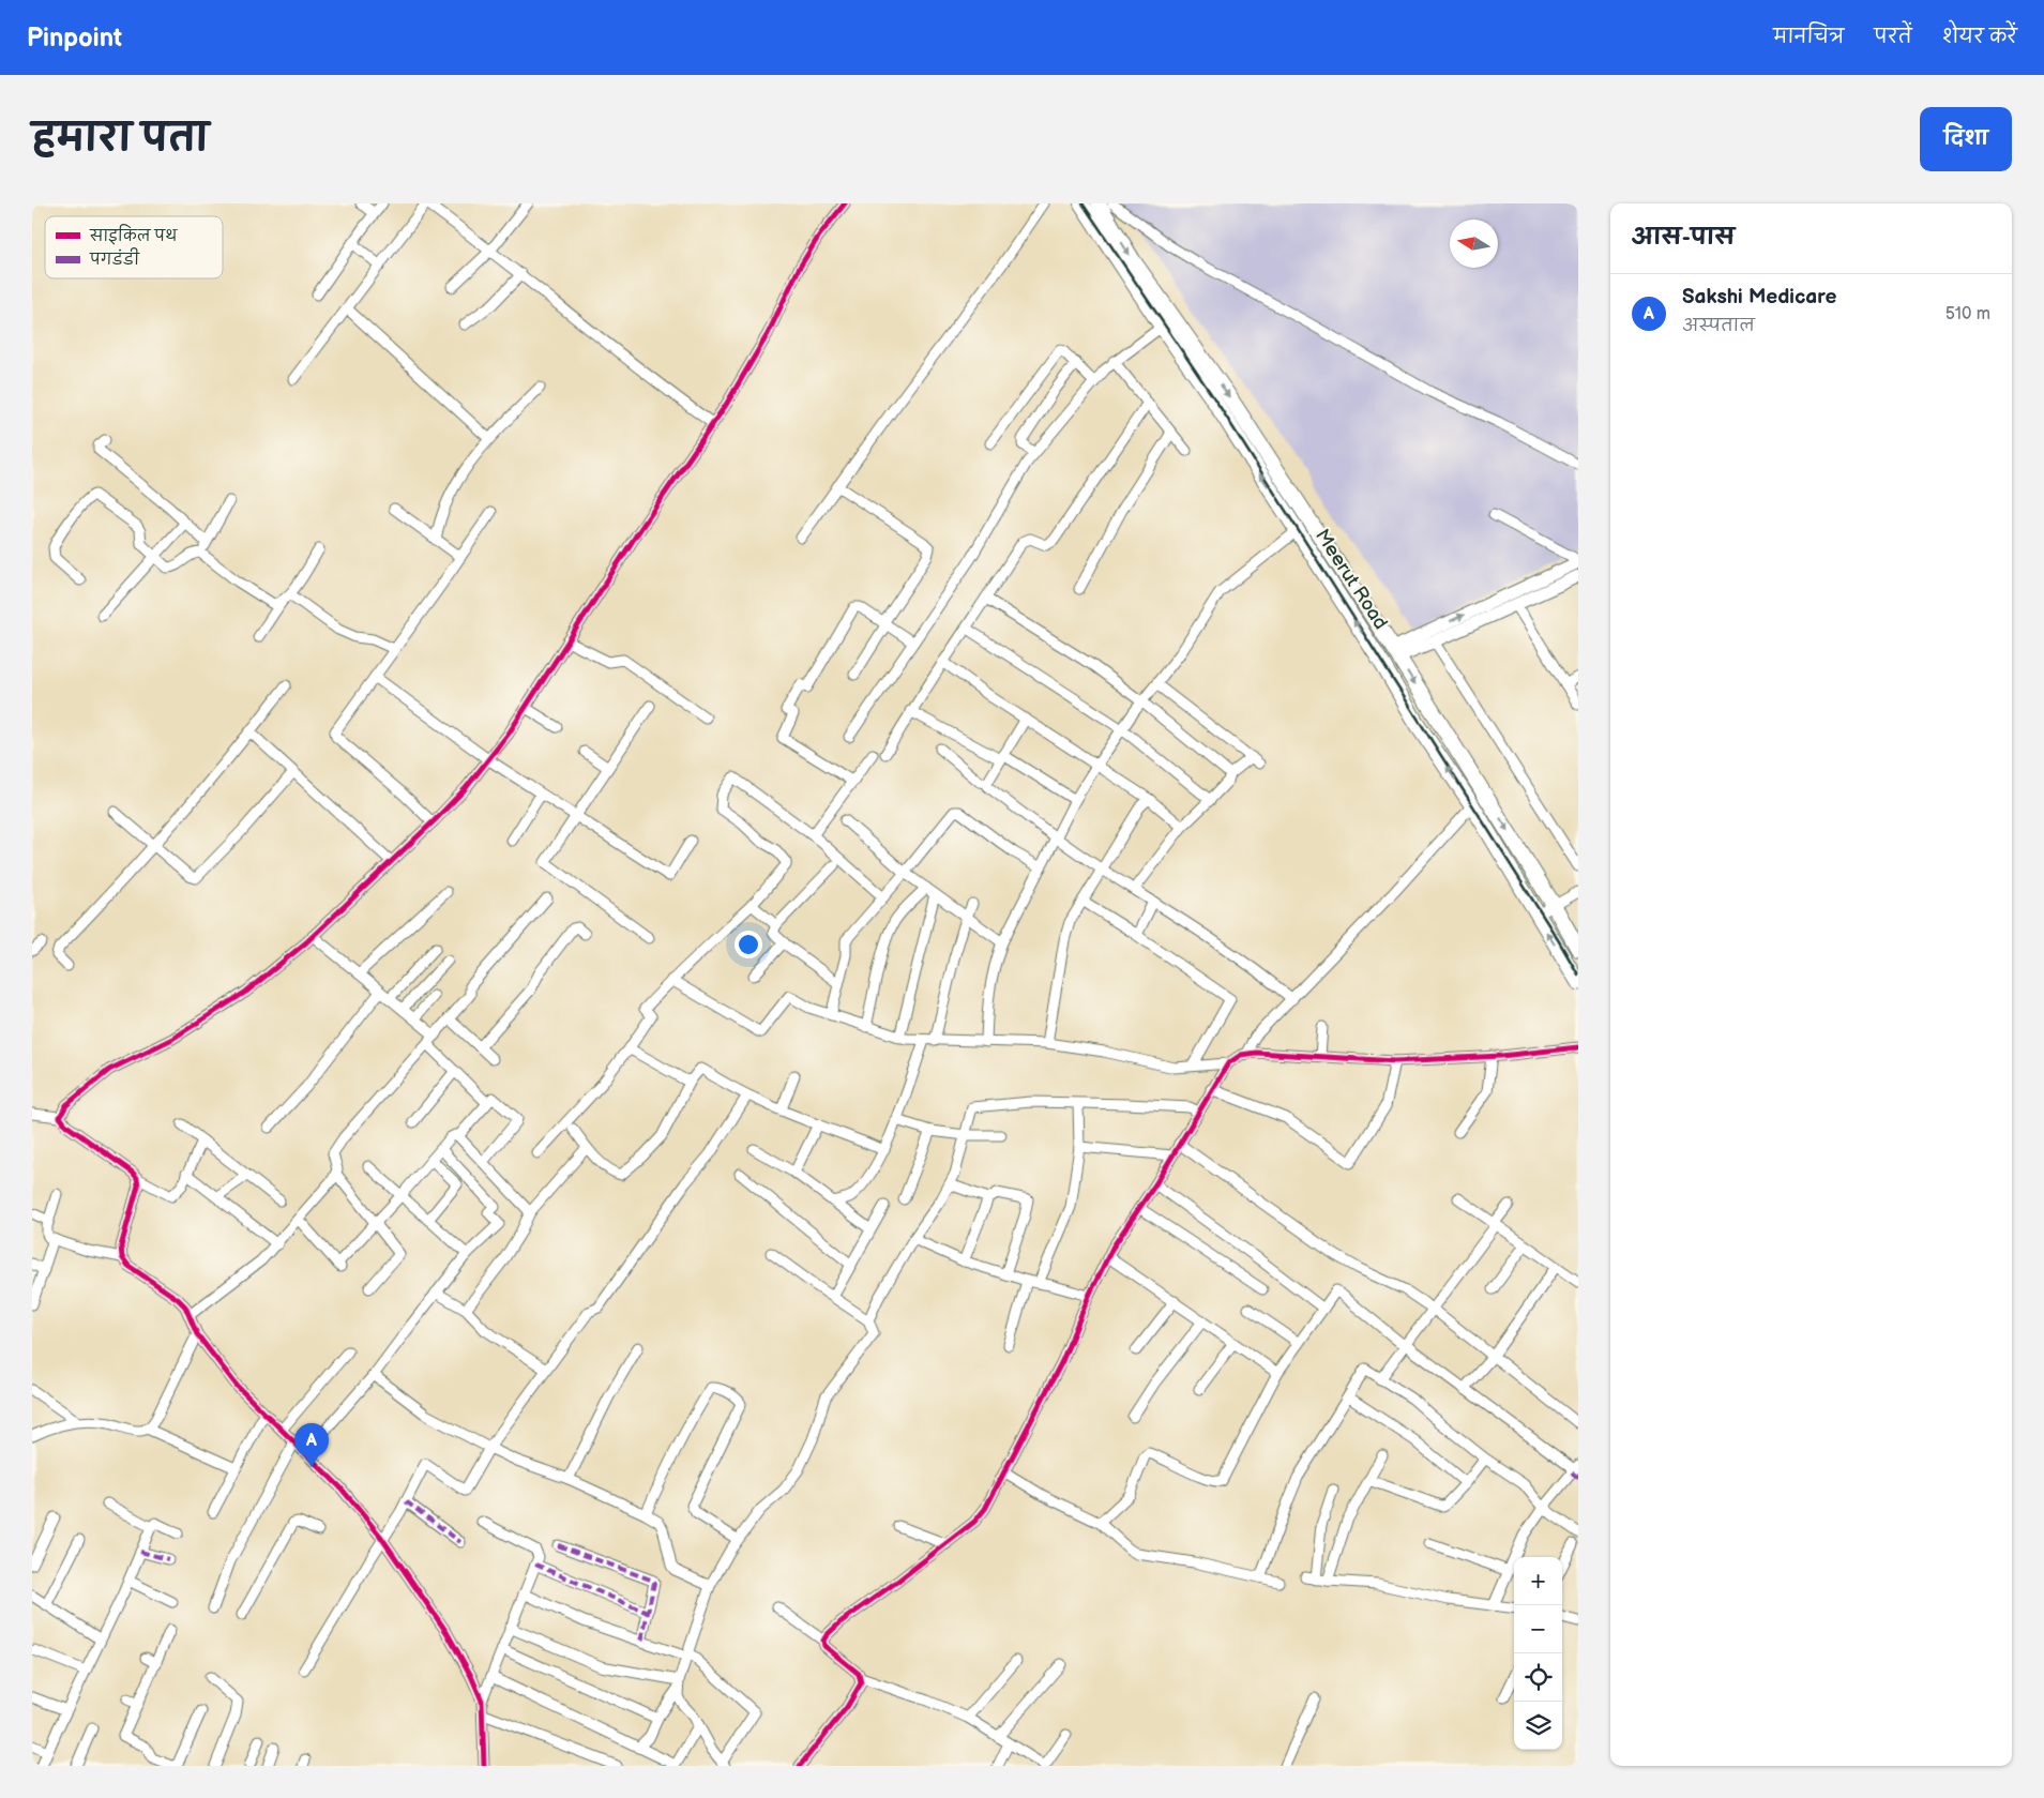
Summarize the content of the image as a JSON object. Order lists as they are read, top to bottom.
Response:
{
  "streets": {
    "main road": ["Meerut Road"]
  },
  "legend": ["साइकिल पथ", "पगडंडी"],
  "north": "left",
  "page": {
    "header": "Pinpoint",
    "nav": ["मानचित्र", "परतें", "शेयर करें"],
    "title": "हमारा पता",
    "buttons": "दिशा",
    "heading": "आस-पास",
    "list": [
      {
        "mark": "A",
        "name": "Sakshi Medicare",
        "note": "अस्पताल",
        "value": "510 m"
      }
    ],
    "pins": "A",
    "map_buttons": ["+", "−"]
  }
}
